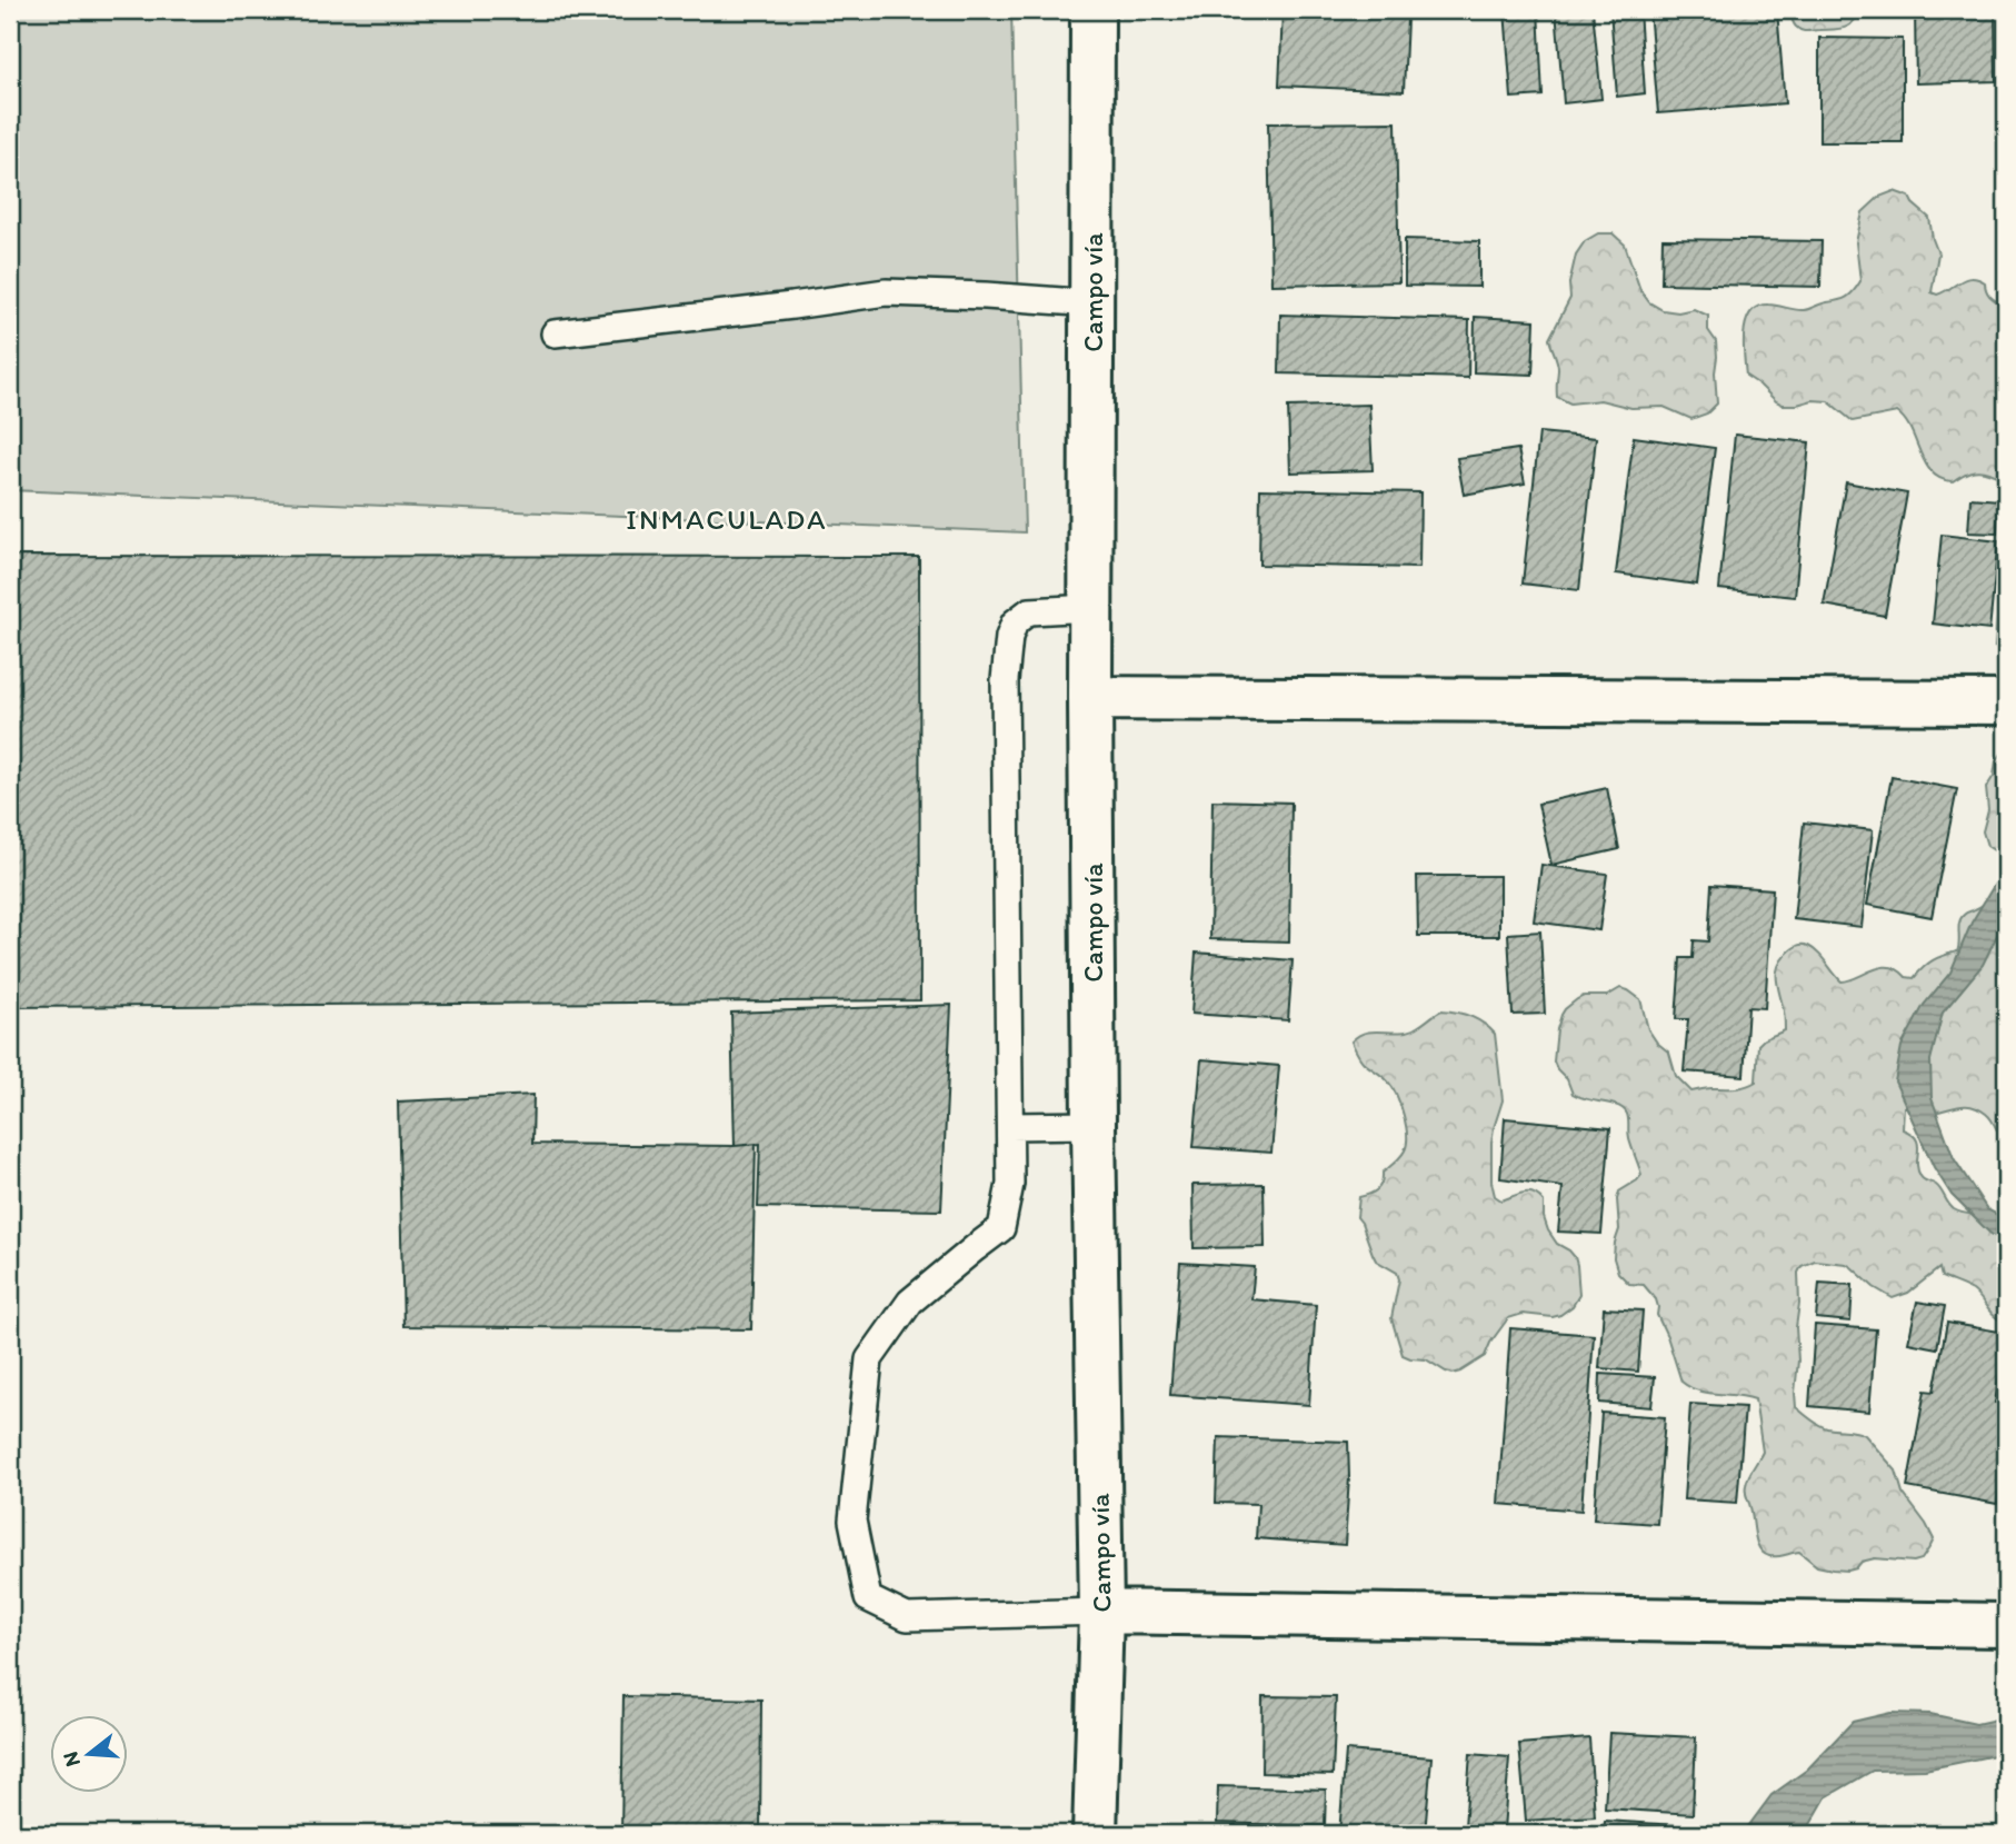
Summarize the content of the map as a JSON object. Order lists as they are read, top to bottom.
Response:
{
  "streets": {
    "street": ["Campo vía"]
  },
  "districts": ["INMACULADA"],
  "north": "left"
}
